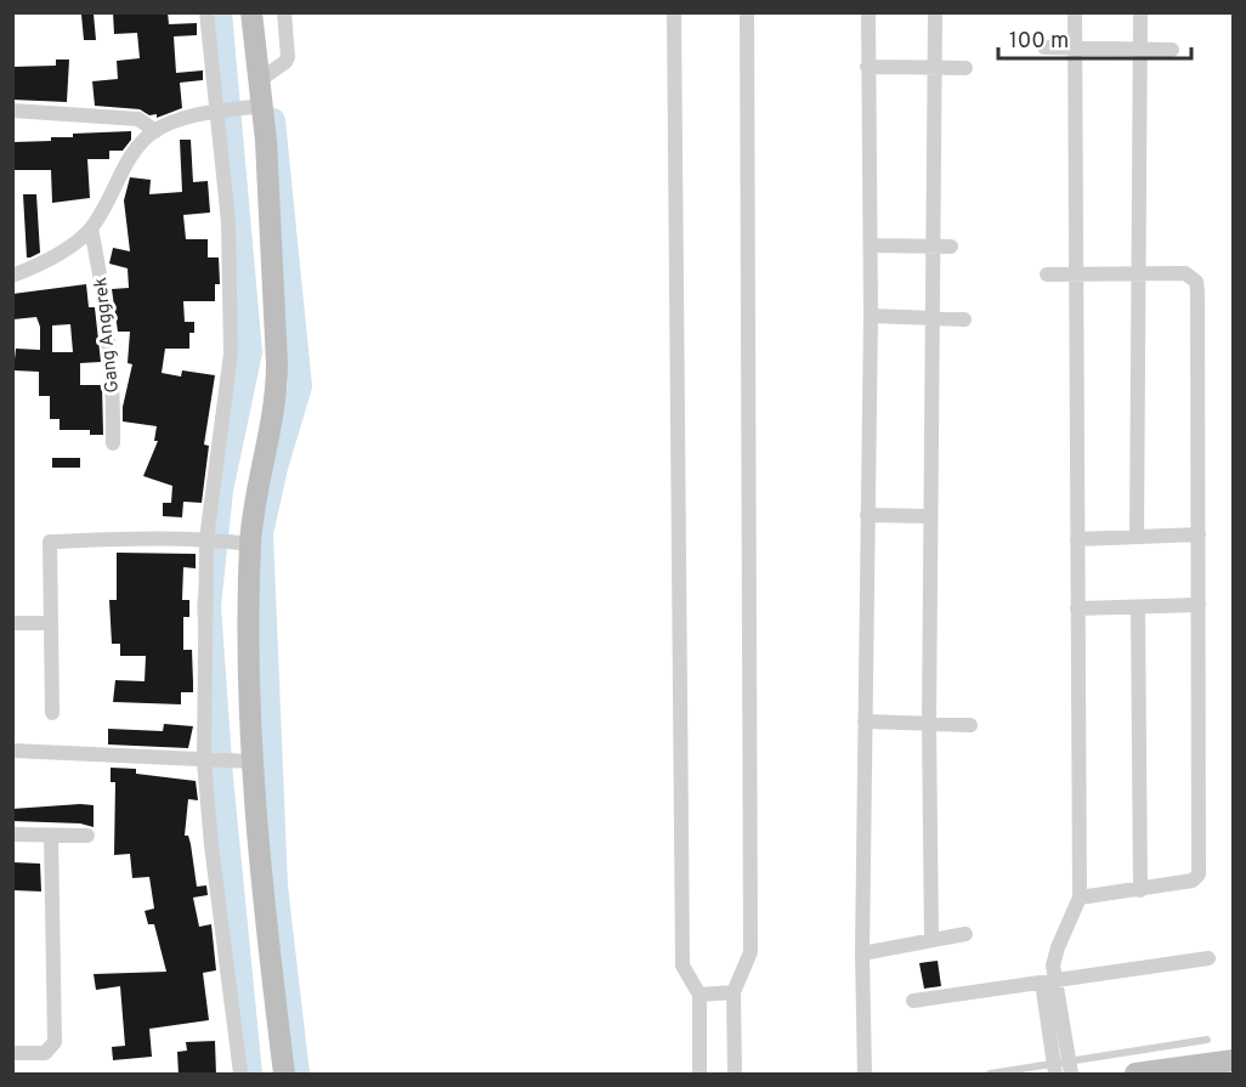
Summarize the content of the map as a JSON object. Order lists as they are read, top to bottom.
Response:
{
  "streets": {
    "street": ["Gang Anggrek"]
  },
  "scale_bar": "100 m"
}
